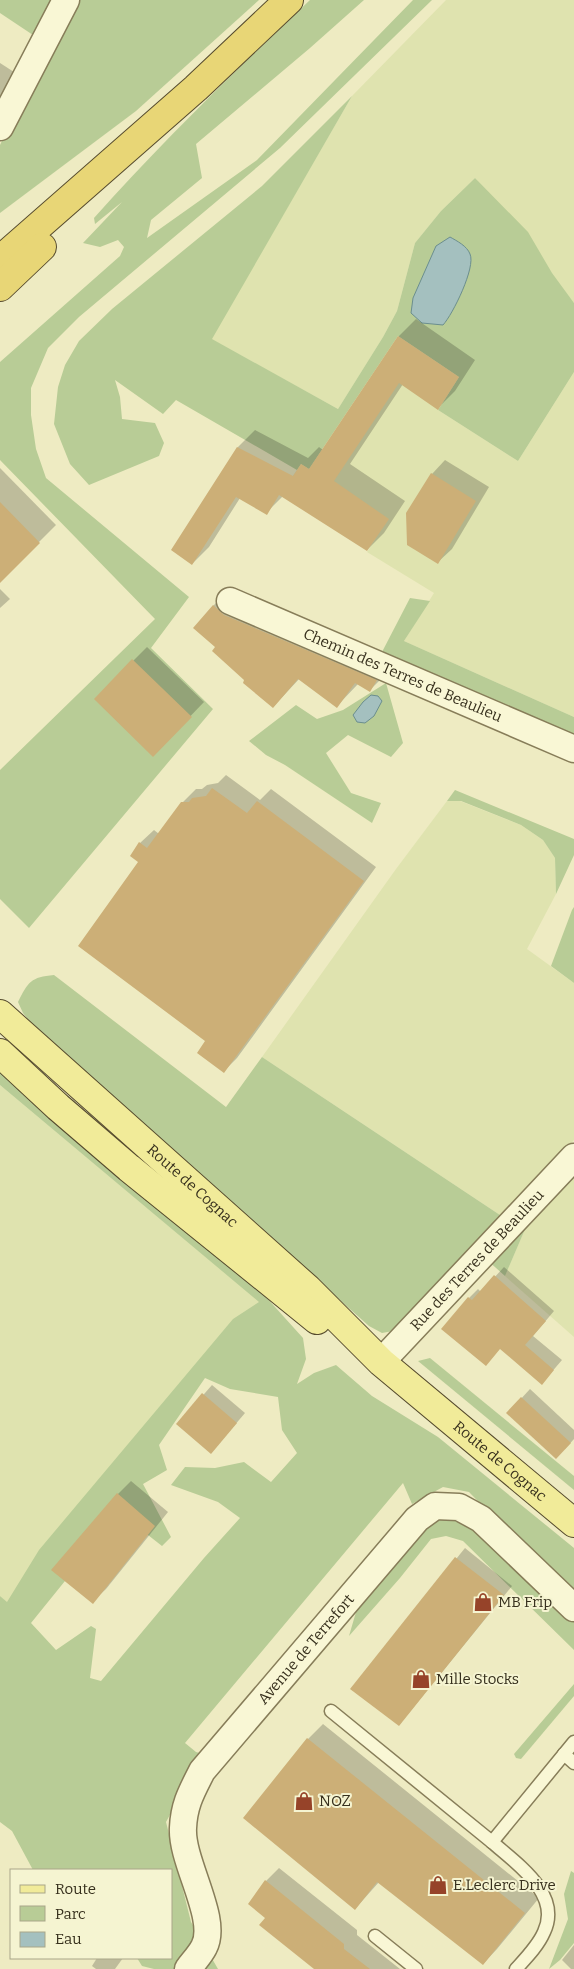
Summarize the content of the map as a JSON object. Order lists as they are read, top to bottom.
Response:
{
  "streets": {
    "main road": ["Route de Cognac"],
    "street": ["Chemin des Terres de Beaulieu", "Rue des Terres de Beaulieu", "Avenue de Terrefort"]
  },
  "crossings": [
    ["Route de Cognac", "Rue des Terres de Beaulieu"]
  ],
  "places": {
    "shop": [
      "MB Frip",
      "Mille Stocks",
      "NOZ",
      "E.Leclerc Drive"
    ]
  },
  "legend": ["Route", "Parc", "Eau"]
}
